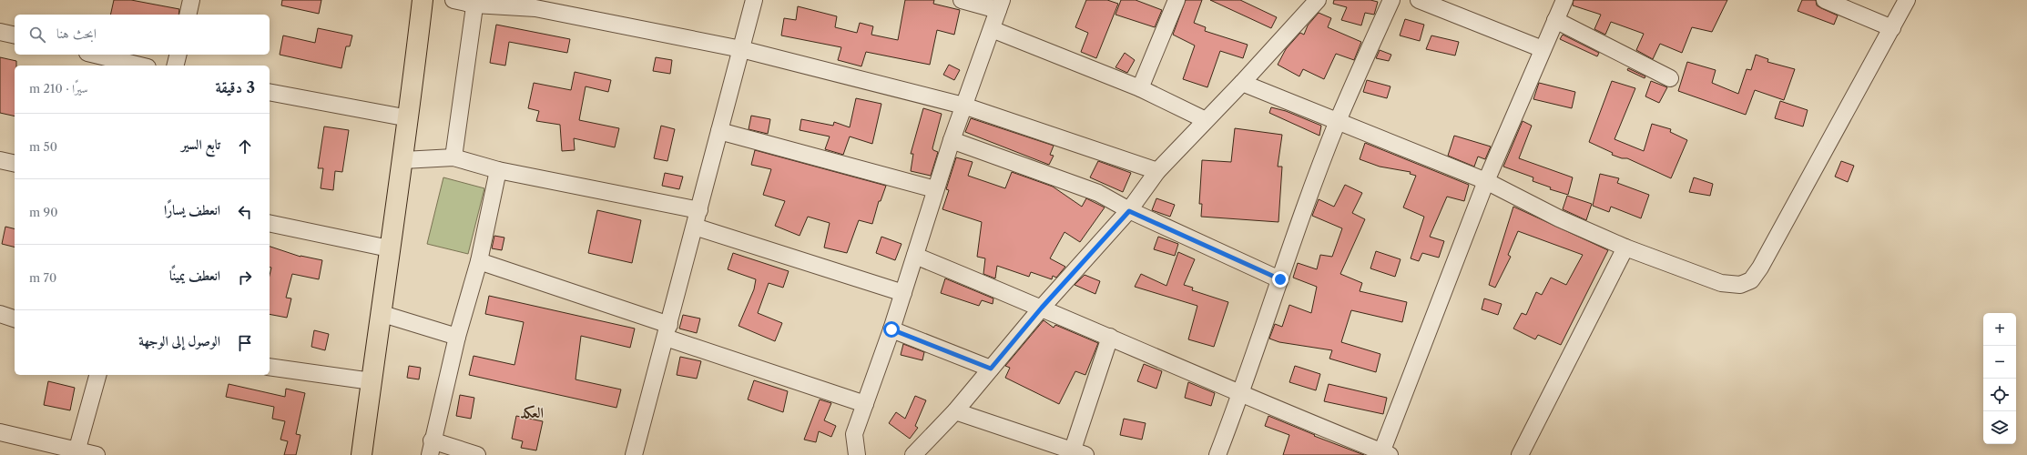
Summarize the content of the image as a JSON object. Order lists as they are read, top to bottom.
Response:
{
  "districts": ["العكد"],
  "page": {
    "search": "ابحث هنا",
    "heading": ["3 دقيقة", "سيرًا · 210 m"],
    "list": [
      ["تابع السير", "50 m"],
      ["انعطف يسارًا", "90 m"],
      ["انعطف يمينًا", "70 m"],
      "الوصول إلى الوجهة"
    ],
    "map_buttons": ["+", "−"]
  }
}
